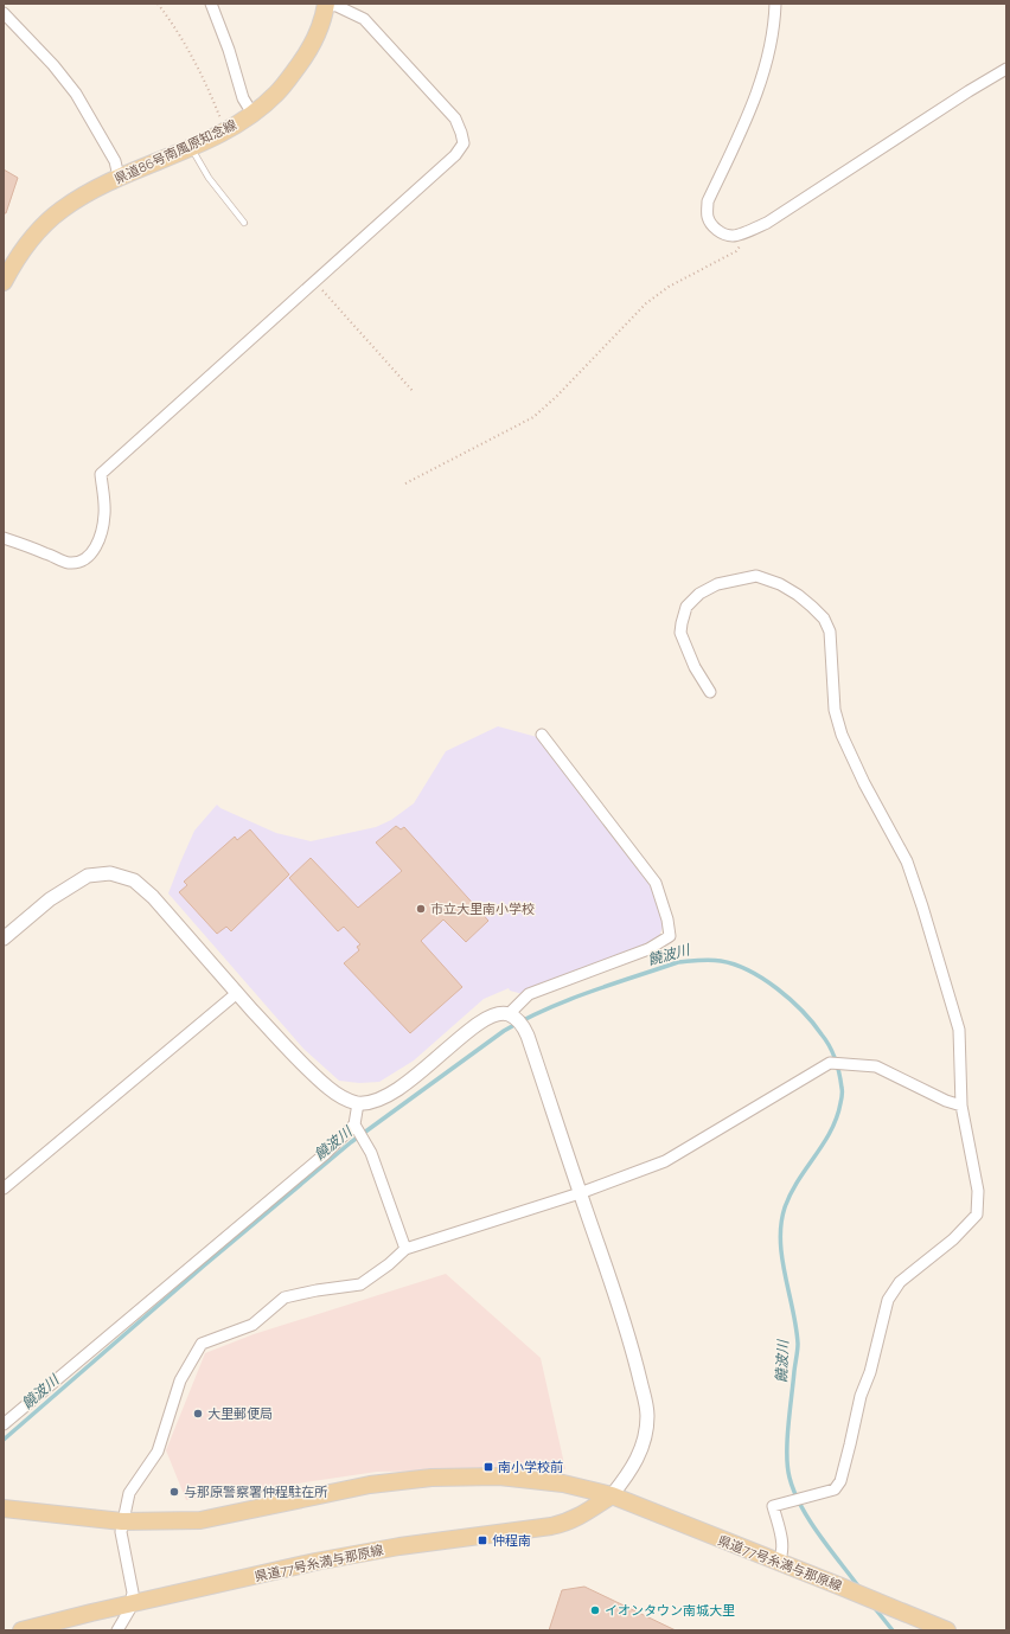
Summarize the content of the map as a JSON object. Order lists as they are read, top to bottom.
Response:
{
  "streets": {
    "main road": ["県道86号南風原知念線", "県道77号糸満与那原線"]
  },
  "water": ["饒波川"],
  "places": {
    "other": [
      "市立大里南小学校",
      "大里郵便局",
      "与那原警察署仲程駐在所",
      "イオンタウン南城大里"
    ],
    "transit": ["南小学校前", "仲程南"]
  }
}
